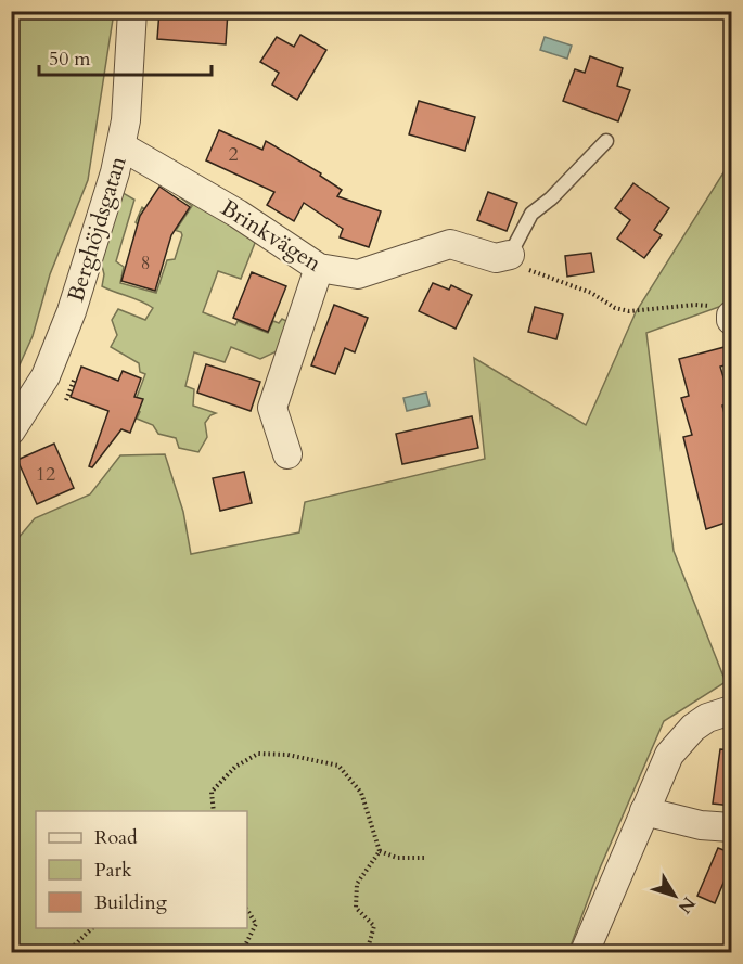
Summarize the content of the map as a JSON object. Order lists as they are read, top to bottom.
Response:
{
  "streets": {
    "street": ["Berghöjdsgatan", "Brinkvägen"]
  },
  "crossings": [
    ["Berghöjdsgatan", "Brinkvägen"]
  ],
  "house_numbers": ["2", "8", "12"],
  "legend": ["Road", "Park", "Building"],
  "scale_bar": "50 m",
  "north": "bottom right"
}
